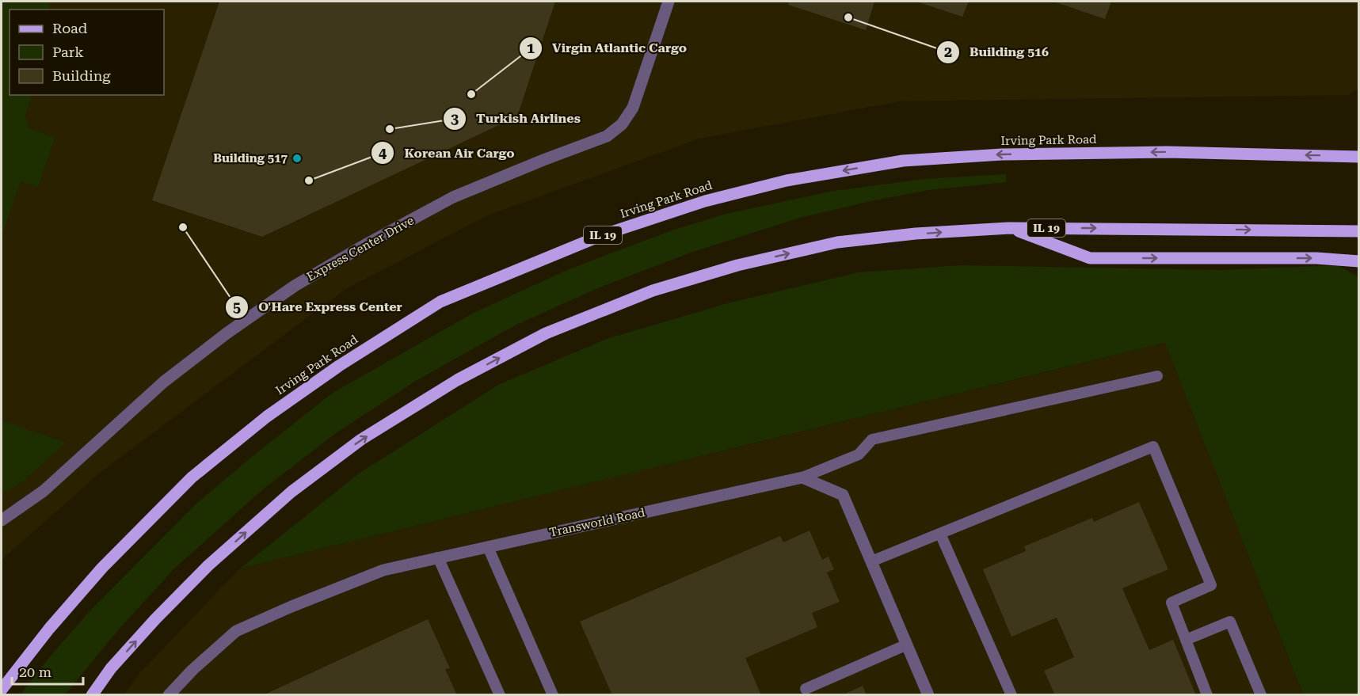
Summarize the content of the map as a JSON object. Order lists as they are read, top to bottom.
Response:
{
  "streets": {
    "main road": ["Irving Park Road", "IL 19"],
    "street": ["Express Center Drive", "Transworld Road"]
  },
  "places": [
    "Building 516",
    "Virgin Atlantic Cargo",
    "Turkish Airlines",
    "Building 517",
    "Korean Air Cargo",
    "O'Hare Express Center"
  ],
  "legend": ["Road", "Park", "Building"],
  "scale_bar": "20 m"
}
